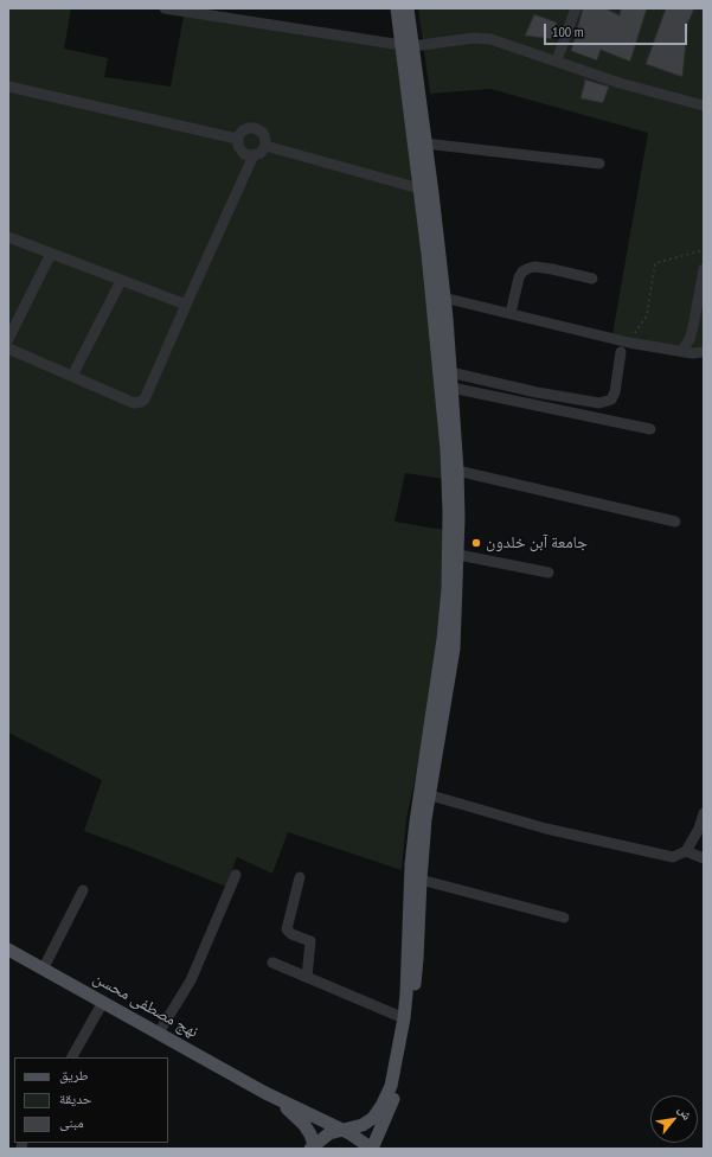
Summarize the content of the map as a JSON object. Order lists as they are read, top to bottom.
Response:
{
  "streets": {
    "main road": ["نهج مصطفى محسن"]
  },
  "places": ["جامعة آبن خلدون"],
  "legend": ["طريق", "حديقة", "مبنى"],
  "scale_bar": "100 m",
  "north": "top right"
}
